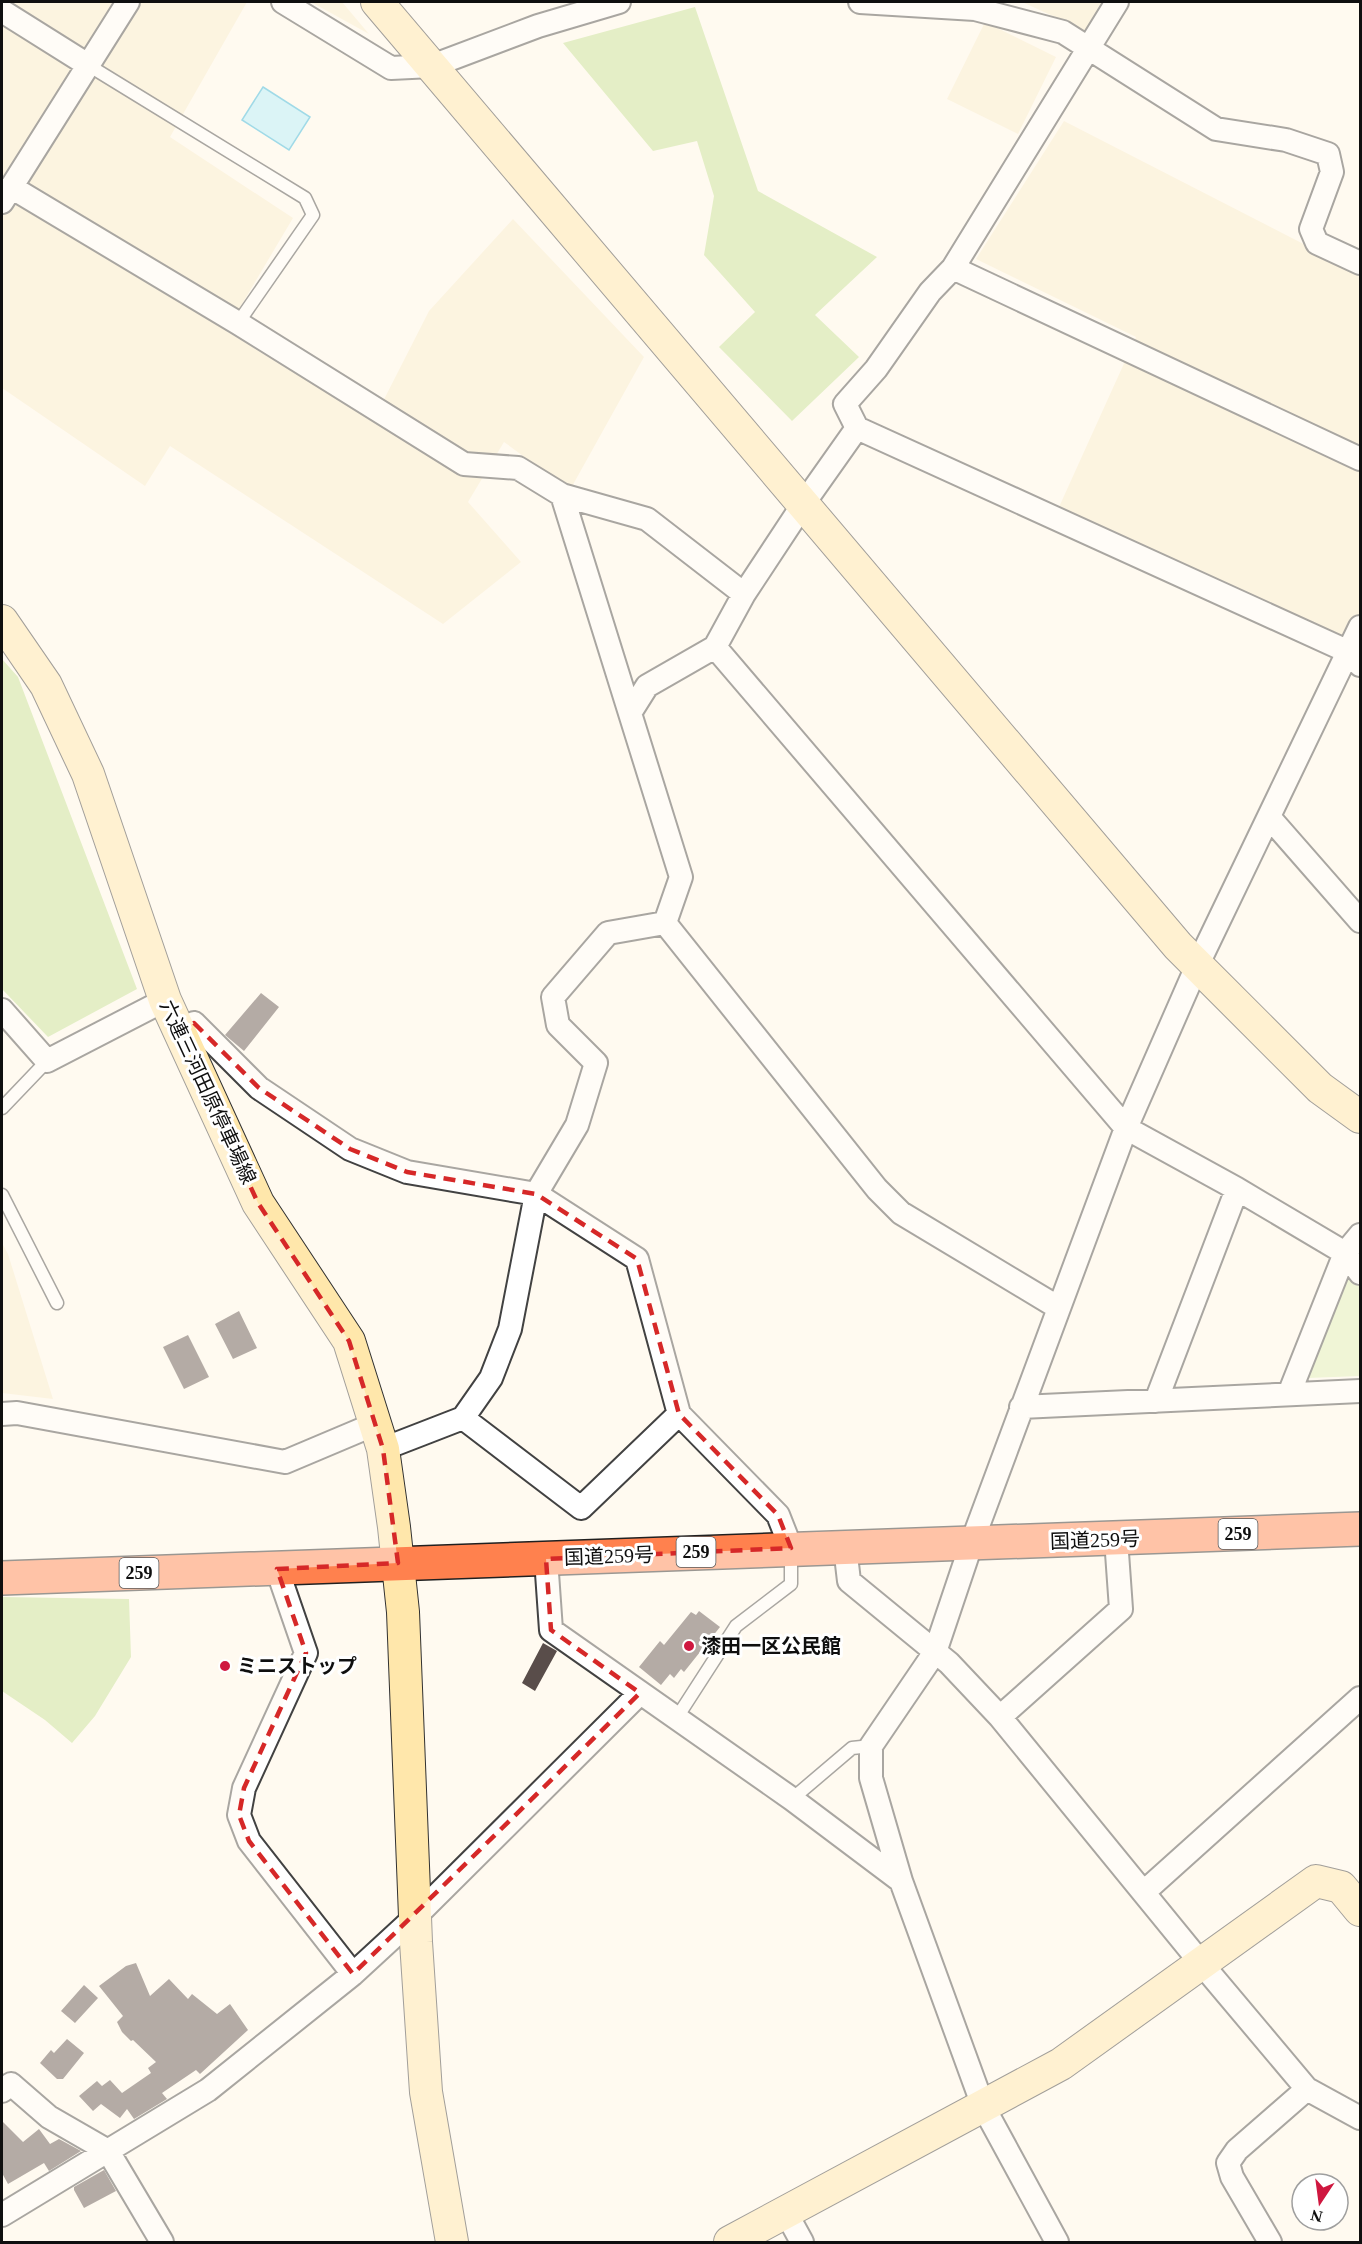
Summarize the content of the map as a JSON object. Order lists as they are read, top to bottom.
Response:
{
  "streets": {
    "highway": ["259", "国道259号"],
    "street": ["六連三河田原停車場線"]
  },
  "crossings": [
    ["六連三河田原停車場線", "国道259号"]
  ],
  "places": ["漆田一区公民館", "ミニストップ"],
  "north": "bottom"
}
